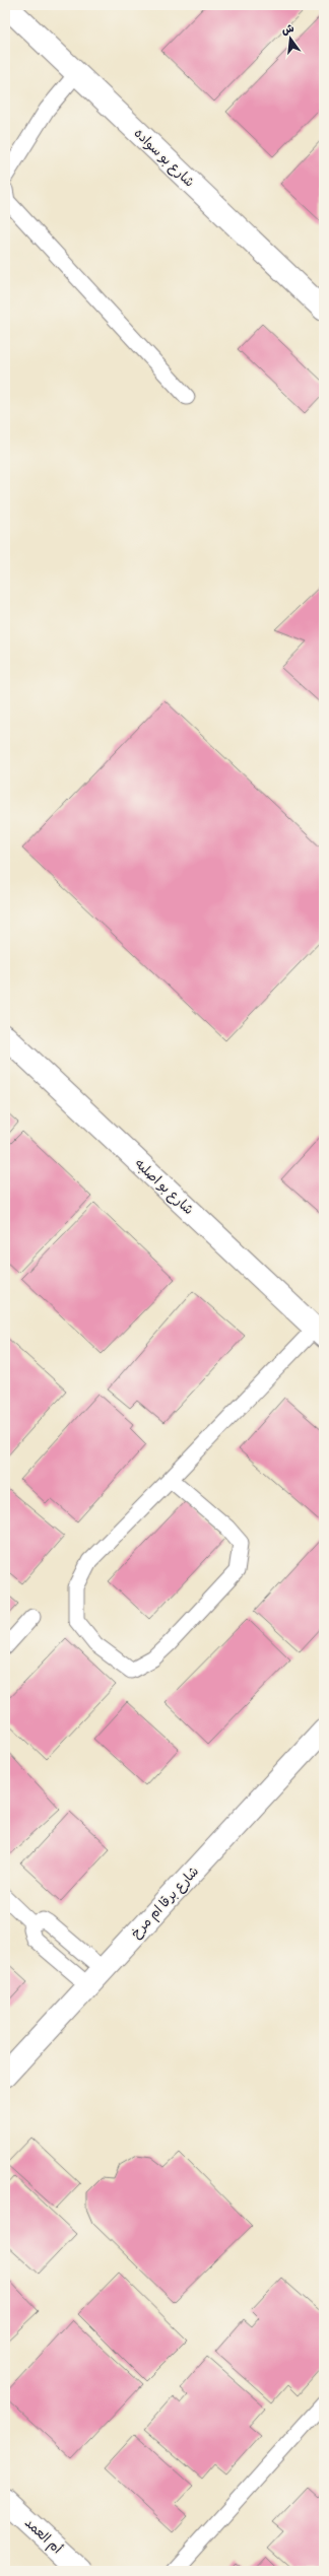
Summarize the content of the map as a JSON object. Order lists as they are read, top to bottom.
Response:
{
  "streets": {
    "street": [
      "شارع بو سواده",
      "شارع بو اصلبه",
      "شارع برقا ام مرخ",
      "أم العمد"
    ]
  },
  "north": "top"
}
